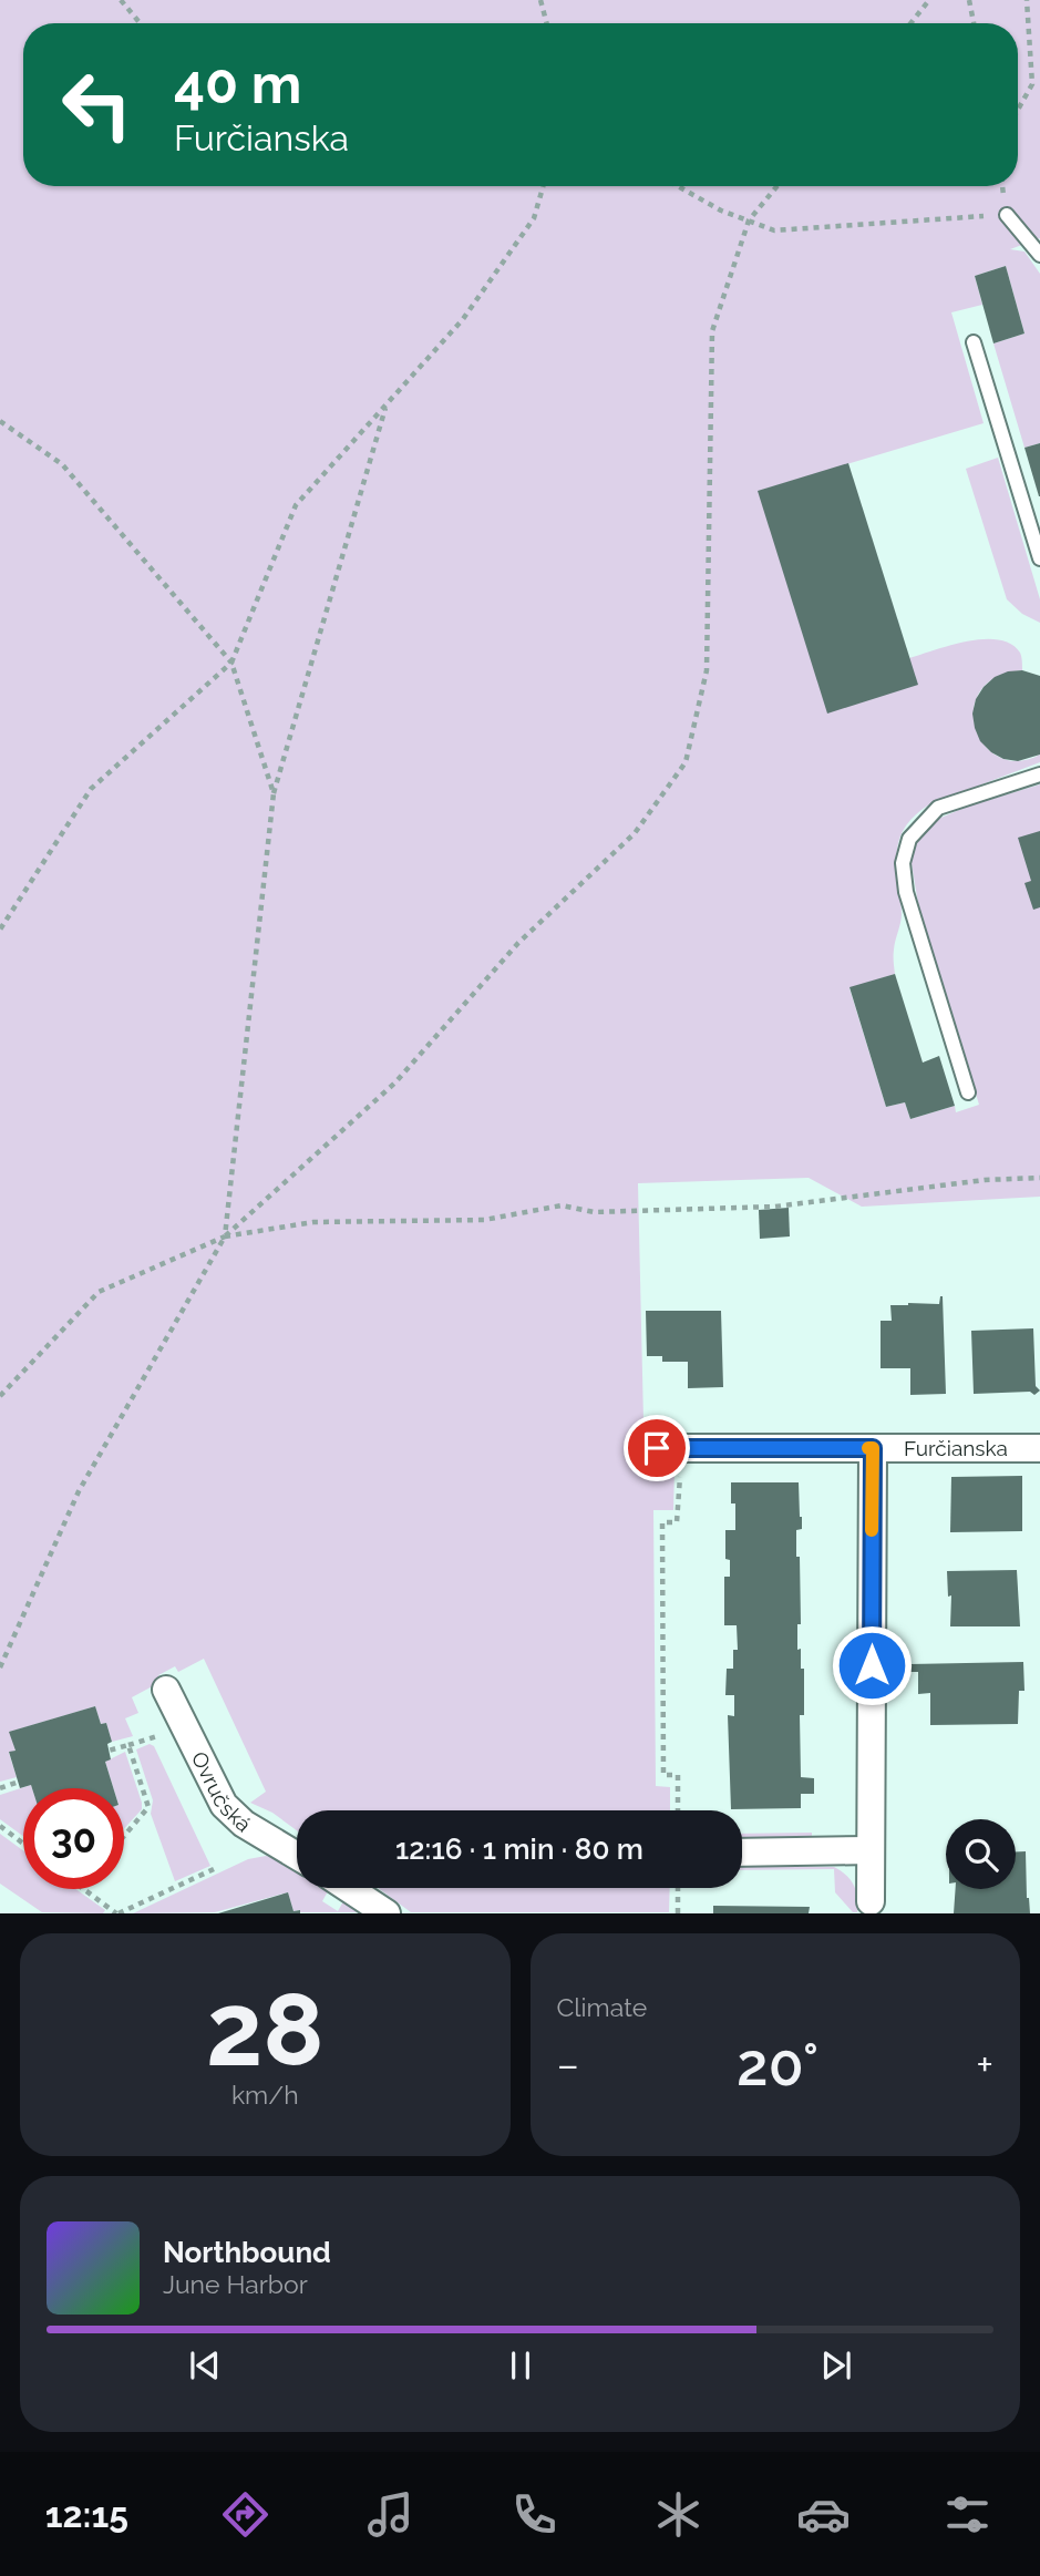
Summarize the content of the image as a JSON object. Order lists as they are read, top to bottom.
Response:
{
  "streets": {
    "street": ["Furčianska", "Ovručská"]
  },
  "page": {
    "turn": ["40 m", "Furčianska"],
    "limit": "30",
    "trip": "12:16 · 1 min · 80 m",
    "tile": [
      ["28", "km/h"],
      "Climate"
    ],
    "heat": ["−", "20°", "+"],
    "song": ["Northbound", "June Harbor"],
    "tabs": "12:15"
  }
}
